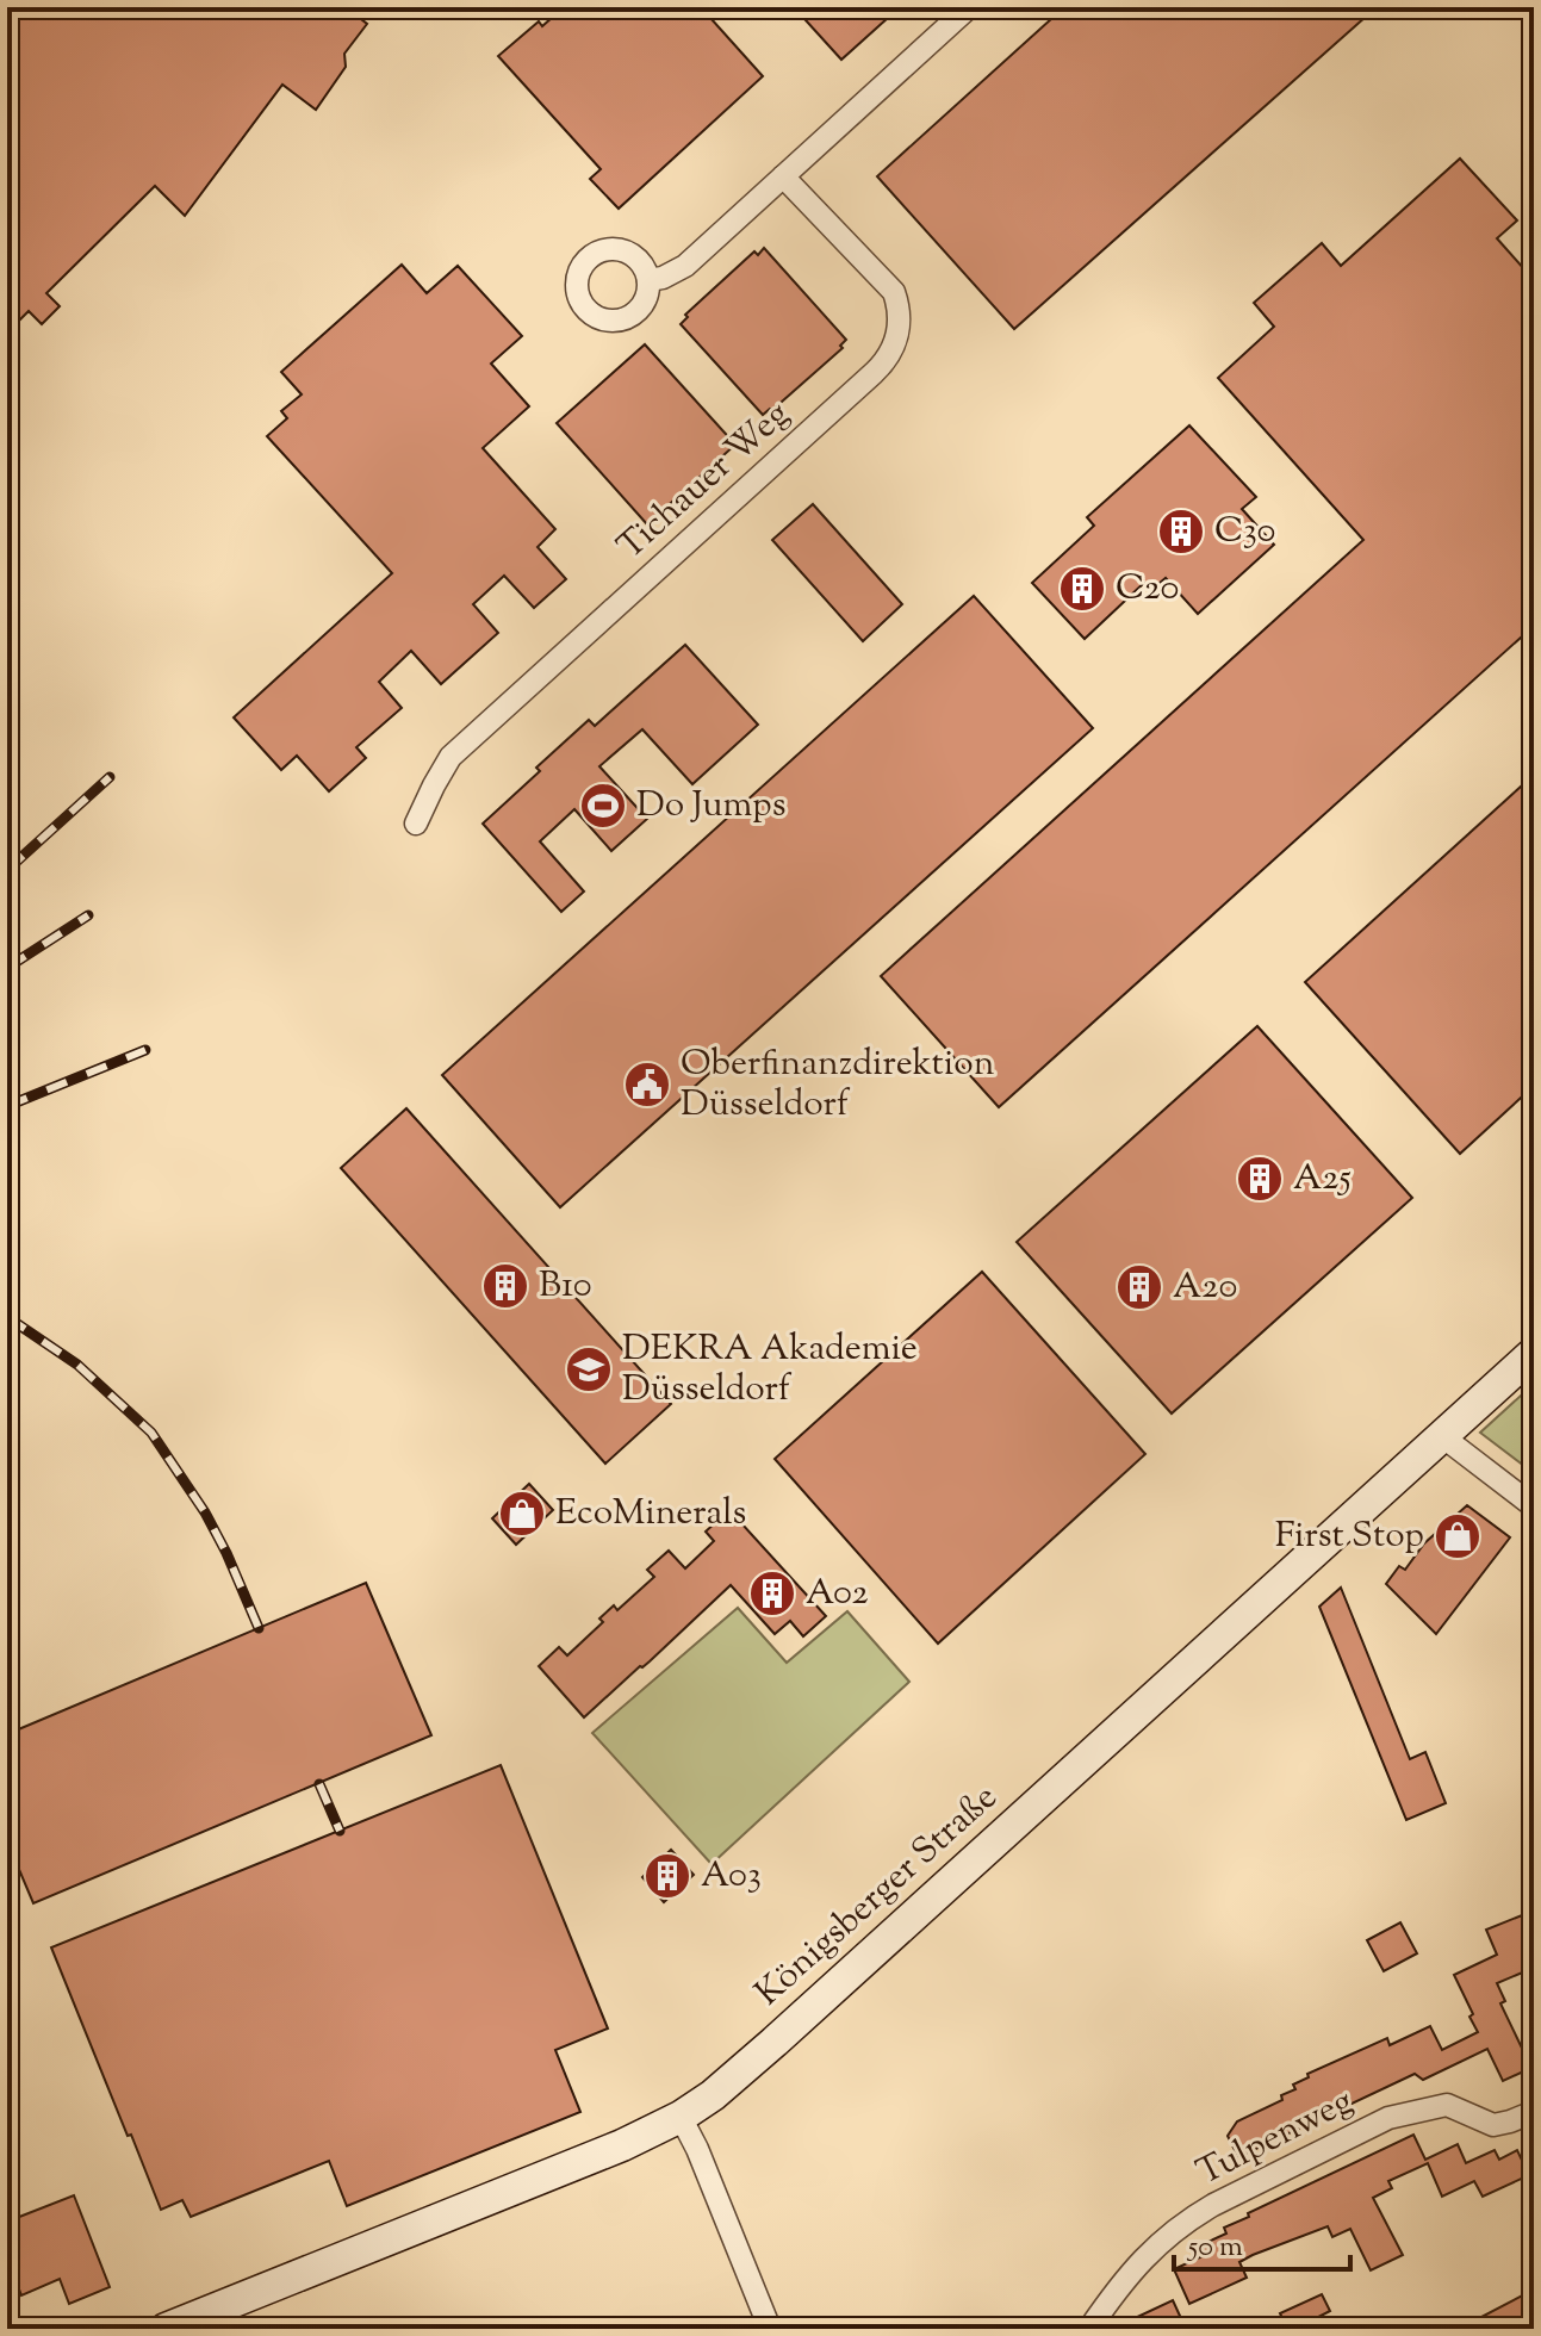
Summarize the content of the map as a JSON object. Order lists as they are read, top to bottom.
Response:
{
  "streets": {
    "main road": ["Königsberger Straße"],
    "street": ["Tichauer Weg", "Tulpenweg"]
  },
  "places": {
    "building": [
      "C30",
      "C20",
      "A25",
      "B10",
      "A20",
      "A02",
      "A03"
    ],
    "sports": ["Do Jumps"],
    "public building": ["Oberfinanzdirektion Düsseldorf"],
    "school or university": ["DEKRA Akademie Düsseldorf"],
    "shop": ["EcoMinerals", "First Stop"]
  },
  "scale_bar": "50 m"
}
